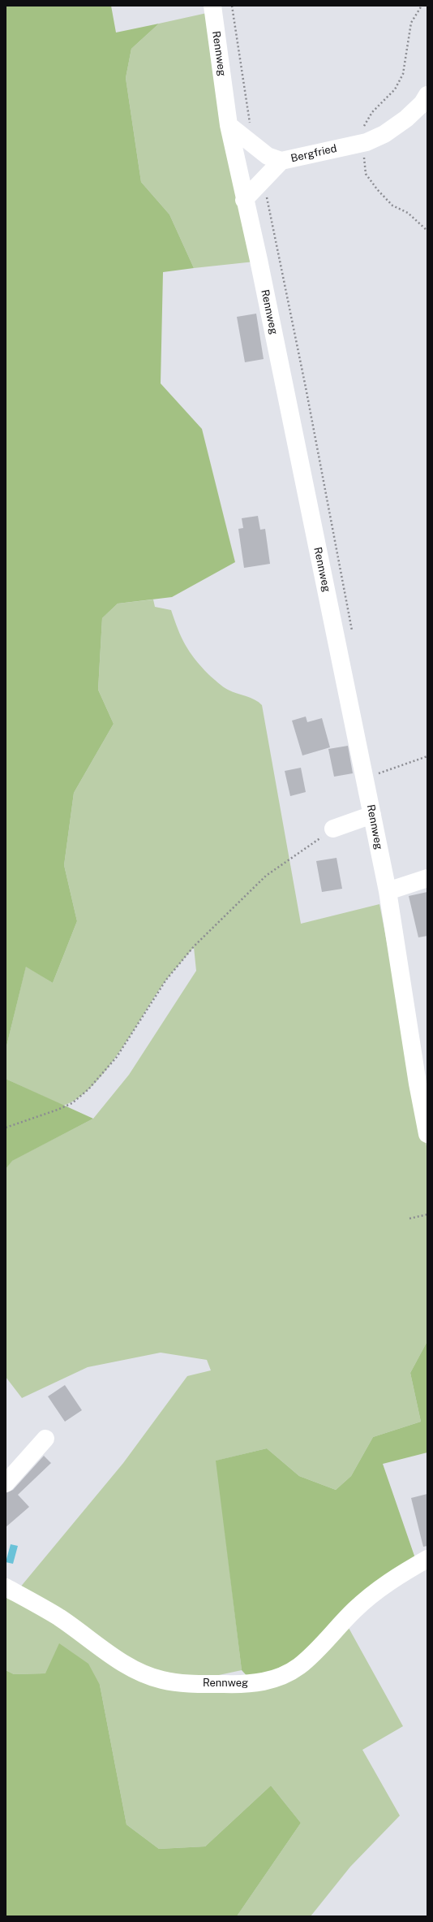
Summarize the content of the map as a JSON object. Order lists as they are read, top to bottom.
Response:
{
  "streets": {
    "street": ["Rennweg", "Bergfried"]
  },
  "crossings": [
    ["Rennweg", "Bergfried"]
  ]
}
